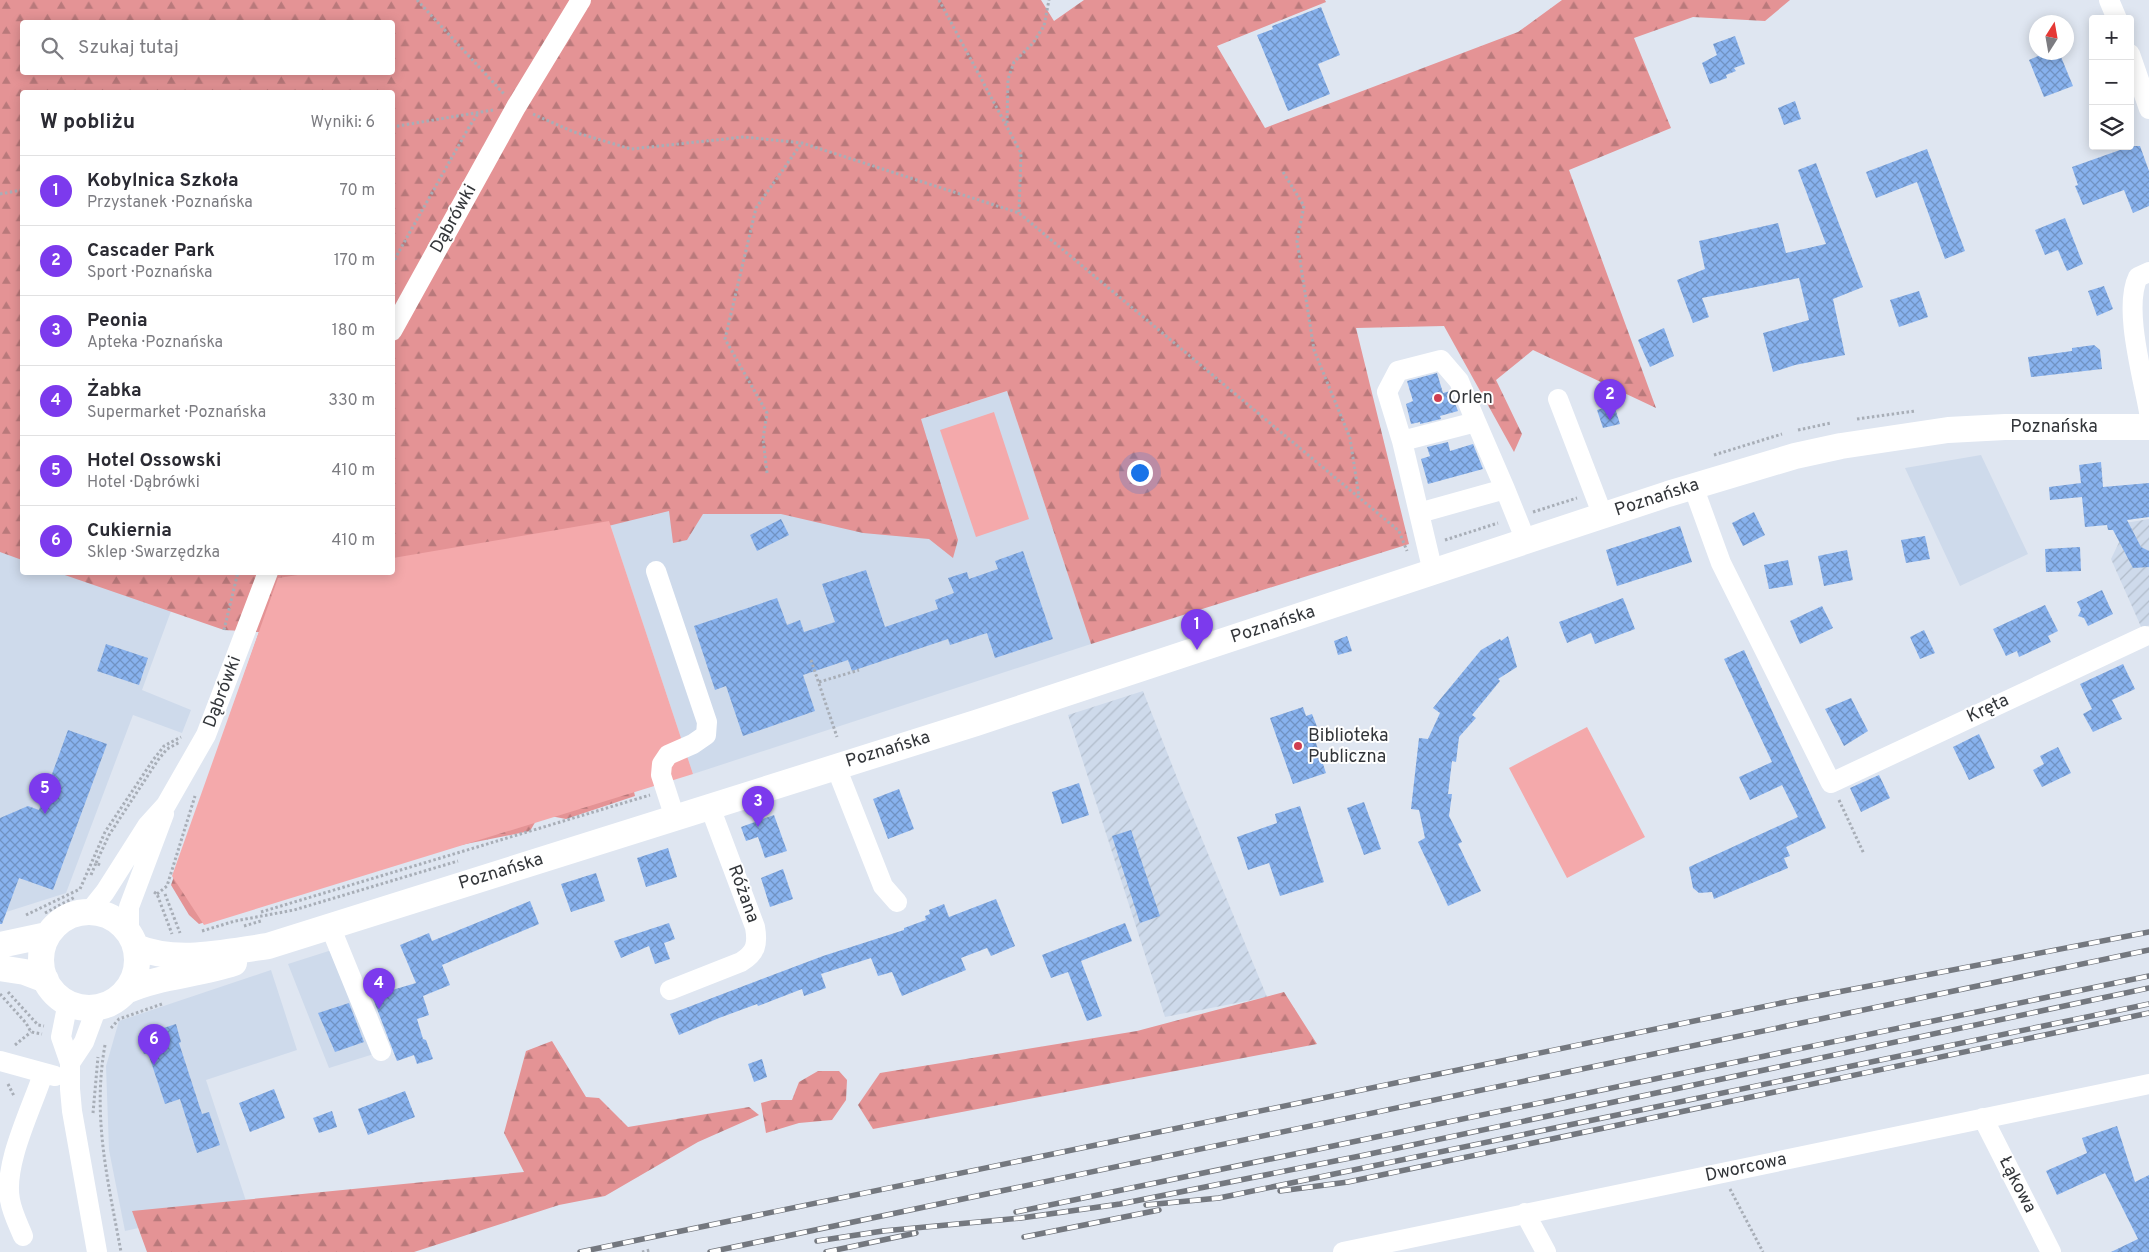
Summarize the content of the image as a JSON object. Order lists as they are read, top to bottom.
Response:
{
  "streets": {
    "main road": ["Poznańska"],
    "street": [
      "Dąbrówki",
      "Kręta",
      "Różana",
      "Dworcowa",
      "Łąkowa"
    ]
  },
  "crossings": [
    ["Dąbrówki", "Poznańska"],
    ["Poznańska", "Różana"],
    ["Dworcowa", "Łąkowa"]
  ],
  "places": ["Orlen", "Biblioteka Publiczna"],
  "north": "top",
  "page": {
    "map_buttons": ["+", "−"],
    "search": "Szukaj tutaj",
    "heading": ["W pobliżu", "Wyniki: 6"],
    "list": [
      {
        "mark": "1",
        "name": "Kobylnica Szkoła",
        "note": "Przystanek · Poznańska",
        "value": "70 m"
      },
      {
        "mark": "2",
        "name": "Cascader Park",
        "note": "Sport · Poznańska",
        "value": "170 m"
      },
      {
        "mark": "3",
        "name": "Peonia",
        "note": "Apteka · Poznańska",
        "value": "180 m"
      },
      {
        "mark": "4",
        "name": "Żabka",
        "note": "Supermarket · Poznańska",
        "value": "330 m"
      },
      {
        "mark": "5",
        "name": "Hotel Ossowski",
        "note": "Hotel · Dąbrówki",
        "value": "410 m"
      },
      {
        "mark": "6",
        "name": "Cukiernia",
        "note": "Sklep · Swarzędzka",
        "value": "410 m"
      }
    ],
    "pins": [
      "2",
      "1",
      "5",
      "3",
      "4",
      "6"
    ]
  }
}
